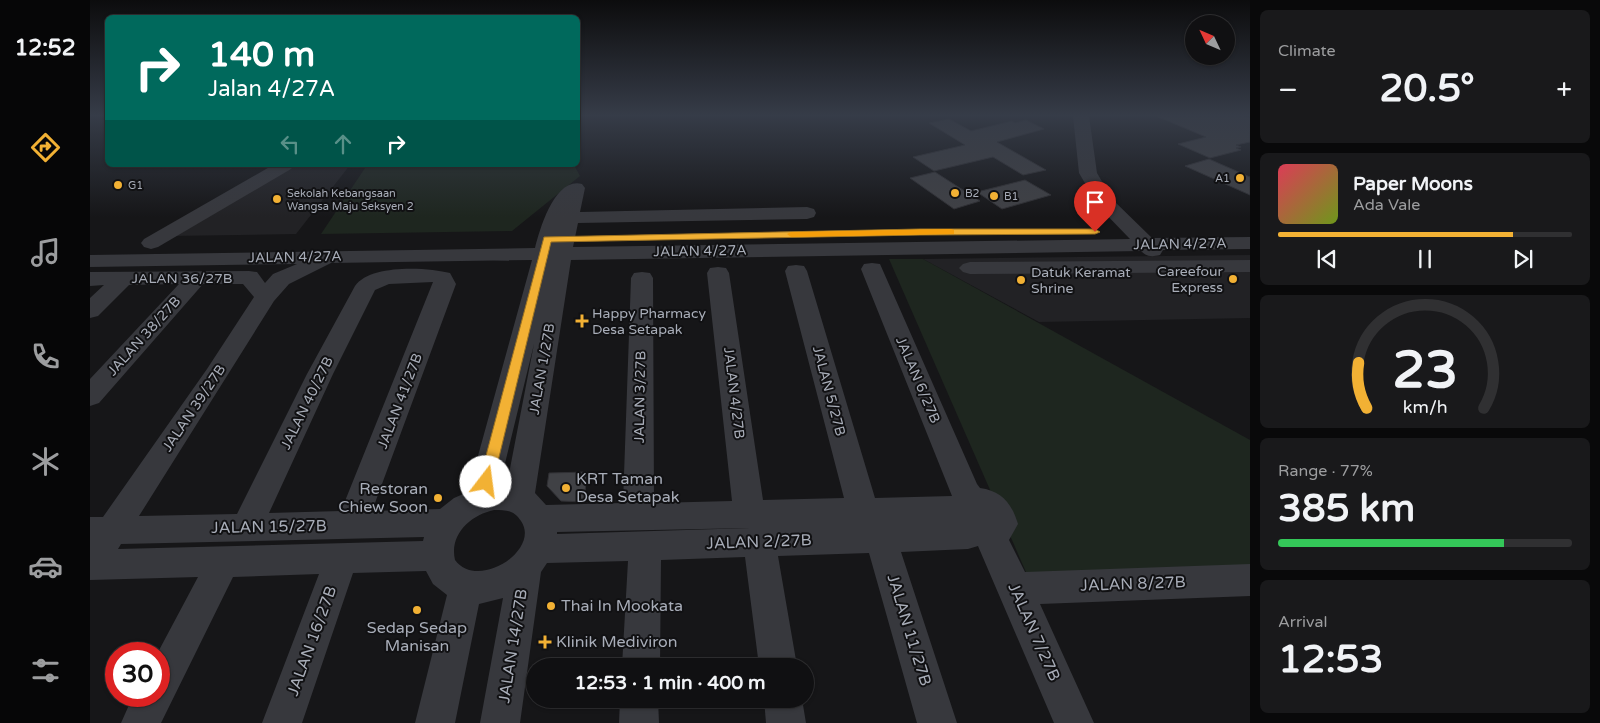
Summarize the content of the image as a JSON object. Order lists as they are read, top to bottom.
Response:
{
  "streets": {
    "street": [
      "JALAN 4/27A",
      "JALAN 36/27B",
      "JALAN 38/27B",
      "JALAN 1/27B",
      "JALAN 6/27B",
      "JALAN 5/27B",
      "JALAN 4/27B",
      "JALAN 3/27B",
      "JALAN 41/27B",
      "JALAN 40/27B",
      "JALAN 39/27B",
      "JALAN 15/27B",
      "JALAN 2/27B",
      "JALAN 8/27B",
      "JALAN 11/27B",
      "JALAN 7/27B",
      "JALAN 16/27B",
      "JALAN 14/27B"
    ]
  },
  "crossings": [
    ["JALAN 4/27A", "JALAN 1/27B"],
    ["JALAN 4/27A", "JALAN 39/27B"],
    ["JALAN 36/27B", "JALAN 38/27B"],
    ["JALAN 36/27B", "JALAN 39/27B"],
    ["JALAN 1/27B", "JALAN 15/27B"],
    ["JALAN 1/27B", "JALAN 2/27B"],
    ["JALAN 1/27B", "JALAN 14/27B"],
    ["JALAN 6/27B", "JALAN 2/27B"],
    ["JALAN 6/27B", "JALAN 7/27B"],
    ["JALAN 5/27B", "JALAN 2/27B"],
    ["JALAN 5/27B", "JALAN 11/27B"],
    ["JALAN 4/27B", "JALAN 2/27B"],
    ["JALAN 3/27B", "JALAN 2/27B"],
    ["JALAN 41/27B", "JALAN 40/27B"],
    ["JALAN 41/27B", "JALAN 15/27B"],
    ["JALAN 41/27B", "JALAN 16/27B"],
    ["JALAN 40/27B", "JALAN 15/27B"],
    ["JALAN 39/27B", "JALAN 15/27B"],
    ["JALAN 15/27B", "JALAN 2/27B"],
    ["JALAN 15/27B", "JALAN 16/27B"],
    ["JALAN 15/27B", "JALAN 14/27B"],
    ["JALAN 2/27B", "JALAN 11/27B"],
    ["JALAN 2/27B", "JALAN 7/27B"],
    ["JALAN 2/27B", "JALAN 14/27B"],
    ["JALAN 8/27B", "JALAN 7/27B"]
  ],
  "places": {
    "other": [
      "A1",
      "G1",
      "B2",
      "B1",
      "Sekolah Kebangsaan Wangsa Maju Seksyen 2",
      "Careefour Express",
      "Datuk Keramat Shrine",
      "KRT Taman Desa Setapak",
      "Restoran Chiew Soon",
      "Thai In Mookata",
      "Sedap Sedap Manisan"
    ],
    "health": ["Happy Pharmacy Desa Setapak", "Klinik Mediviron"]
  },
  "north": "top left",
  "page": {
    "tabs": "12:52",
    "tile": [
      "Climate",
      ["Range · 77%", "385 km"],
      ["Arrival", "12:53"]
    ],
    "turn": ["140 m", "Jalan 4/27A"],
    "heat": ["−", "20.5°", "+"],
    "song": ["Paper Moons", "Ada Vale"],
    "limit": "30",
    "trip": "12:53 · 1 min · 400 m",
    "gauge": ["23", "km/h"]
  }
}
